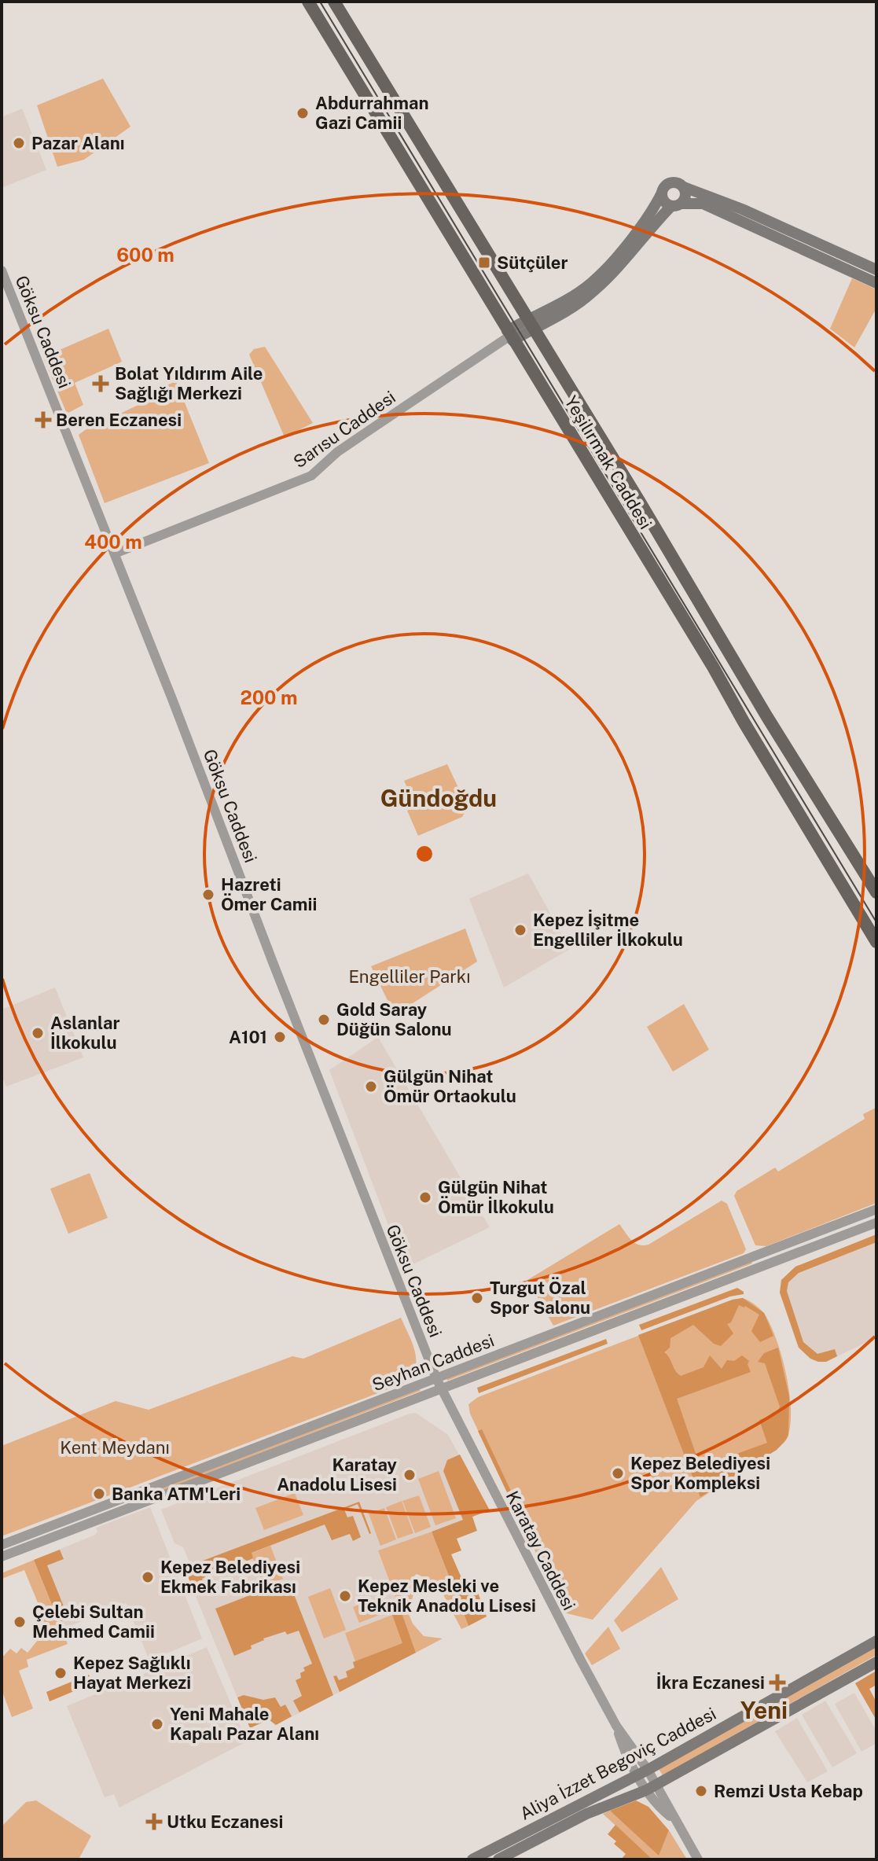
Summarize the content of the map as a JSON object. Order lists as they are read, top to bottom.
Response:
{
  "streets": {
    "main road": ["Yeşilırmak Caddesi", "Aliya İzzet Begoviç Caddesi"],
    "street": [
      "Göksu Caddesi",
      "Sarısu Caddesi",
      "Seyhan Caddesi",
      "Karatay Caddesi"
    ]
  },
  "crossings": [
    ["Göksu Caddesi", "Sarısu Caddesi"],
    ["Göksu Caddesi", "Seyhan Caddesi"],
    ["Göksu Caddesi", "Karatay Caddesi"],
    ["Sarısu Caddesi", "Yeşilırmak Caddesi"],
    ["Seyhan Caddesi", "Karatay Caddesi"],
    ["Karatay Caddesi", "Aliya İzzet Begoviç Caddesi"]
  ],
  "districts": ["Gündoğdu", "Yeni"],
  "parks": ["Engelliler Parkı", "Kent Meydanı"],
  "places": {
    "other": [
      "Abdurrahman Gazi Camii",
      "Pazar Alanı",
      "Hazreti Ömer Camii",
      "Kepez İşitme Engelliler İlkokulu",
      "Gold Saray Düğün Salonu",
      "Aslanlar İlkokulu",
      "A101",
      "Gülgün Nihat Ömür Ortaokulu",
      "Gülgün Nihat Ömür İlkokulu",
      "Turgut Özal Spor Salonu",
      "Kepez Belediyesi Spor Kompleksi",
      "Karatay Anadolu Lisesi",
      "Banka ATM'Leri",
      "Kepez Belediyesi Ekmek Fabrikası",
      "Kepez Mesleki ve Teknik Anadolu Lisesi",
      "Çelebi Sultan Mehmed Camii",
      "Kepez Sağlıklı Hayat Merkezi",
      "Yeni Mahale Kapalı Pazar Alanı",
      "Remzi Usta Kebap"
    ],
    "transit": ["Sütçüler"],
    "health": [
      "Bolat Yıldırım Aile Sağlığı Merkezi",
      "Beren Eczanesi",
      "İkra Eczanesi",
      "Utku Eczanesi"
    ]
  },
  "rings": ["600 m", "400 m", "200 m"]
}
